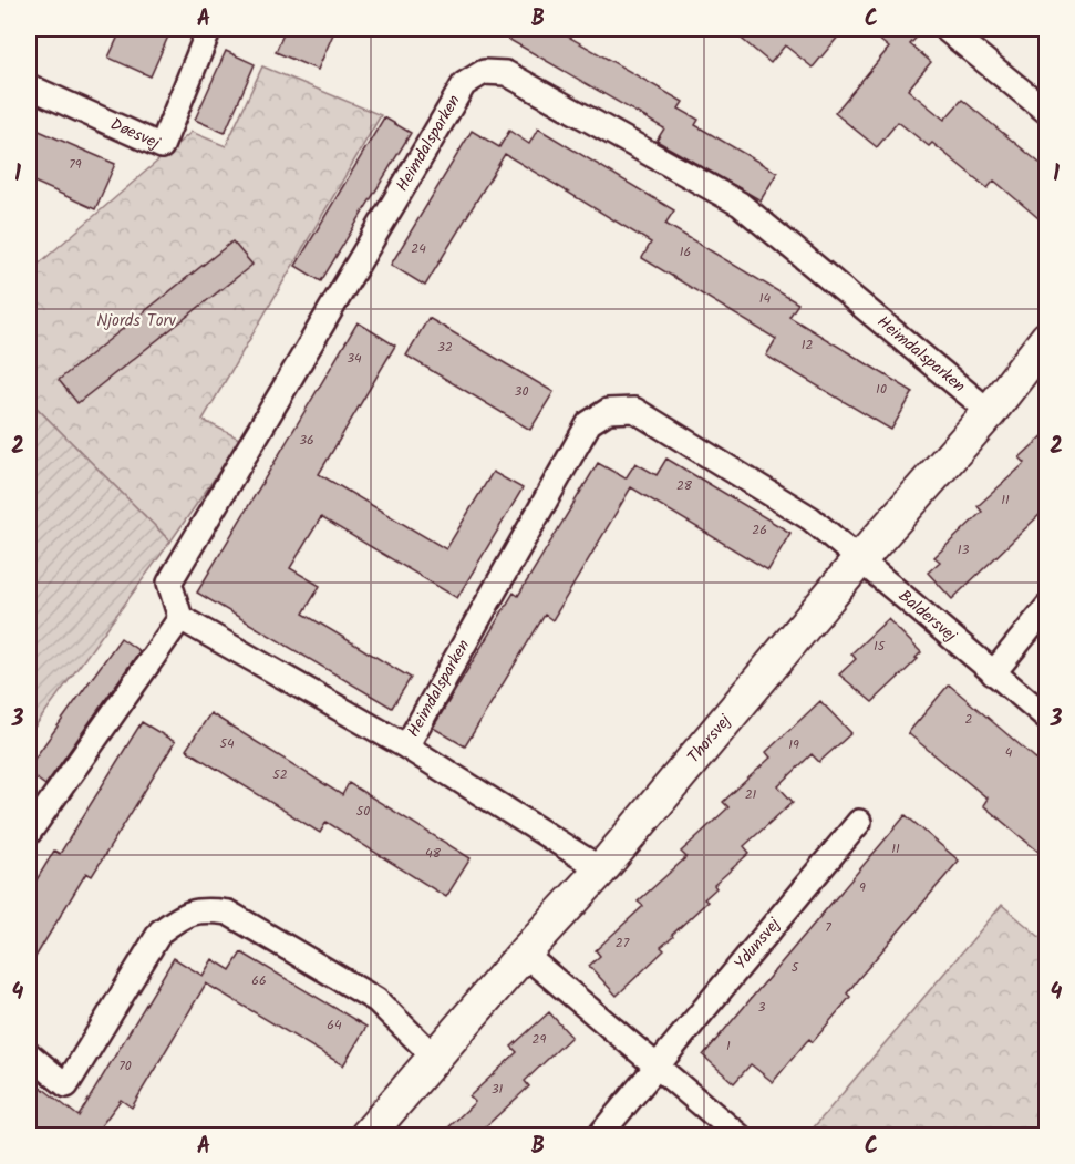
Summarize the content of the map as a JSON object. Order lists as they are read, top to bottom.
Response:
{
  "streets": {
    "street": [
      "Døesvej",
      "Heimdalsparken",
      "Baldersvej",
      "Thorsvej",
      "Ydunsvej"
    ]
  },
  "crossings": [
    ["Heimdalsparken", "Baldersvej"],
    ["Heimdalsparken", "Thorsvej"],
    ["Baldersvej", "Thorsvej"]
  ],
  "parks": ["Njords Torv"],
  "house_numbers": [
    "79",
    "24",
    "16",
    "14",
    "12",
    "32",
    "34",
    "10",
    "30",
    "36",
    "28",
    "11",
    "26",
    "13",
    "15",
    "2",
    "54",
    "19",
    "4",
    "52",
    "21",
    "50",
    "11",
    "48",
    "9",
    "7",
    "27",
    "5",
    "66",
    "3",
    "64",
    "29",
    "1",
    "70",
    "31"
  ],
  "grid": {
    "columns": ["A", "B", "C"],
    "rows": [
      "1",
      "2",
      "3",
      "4"
    ]
  }
}
